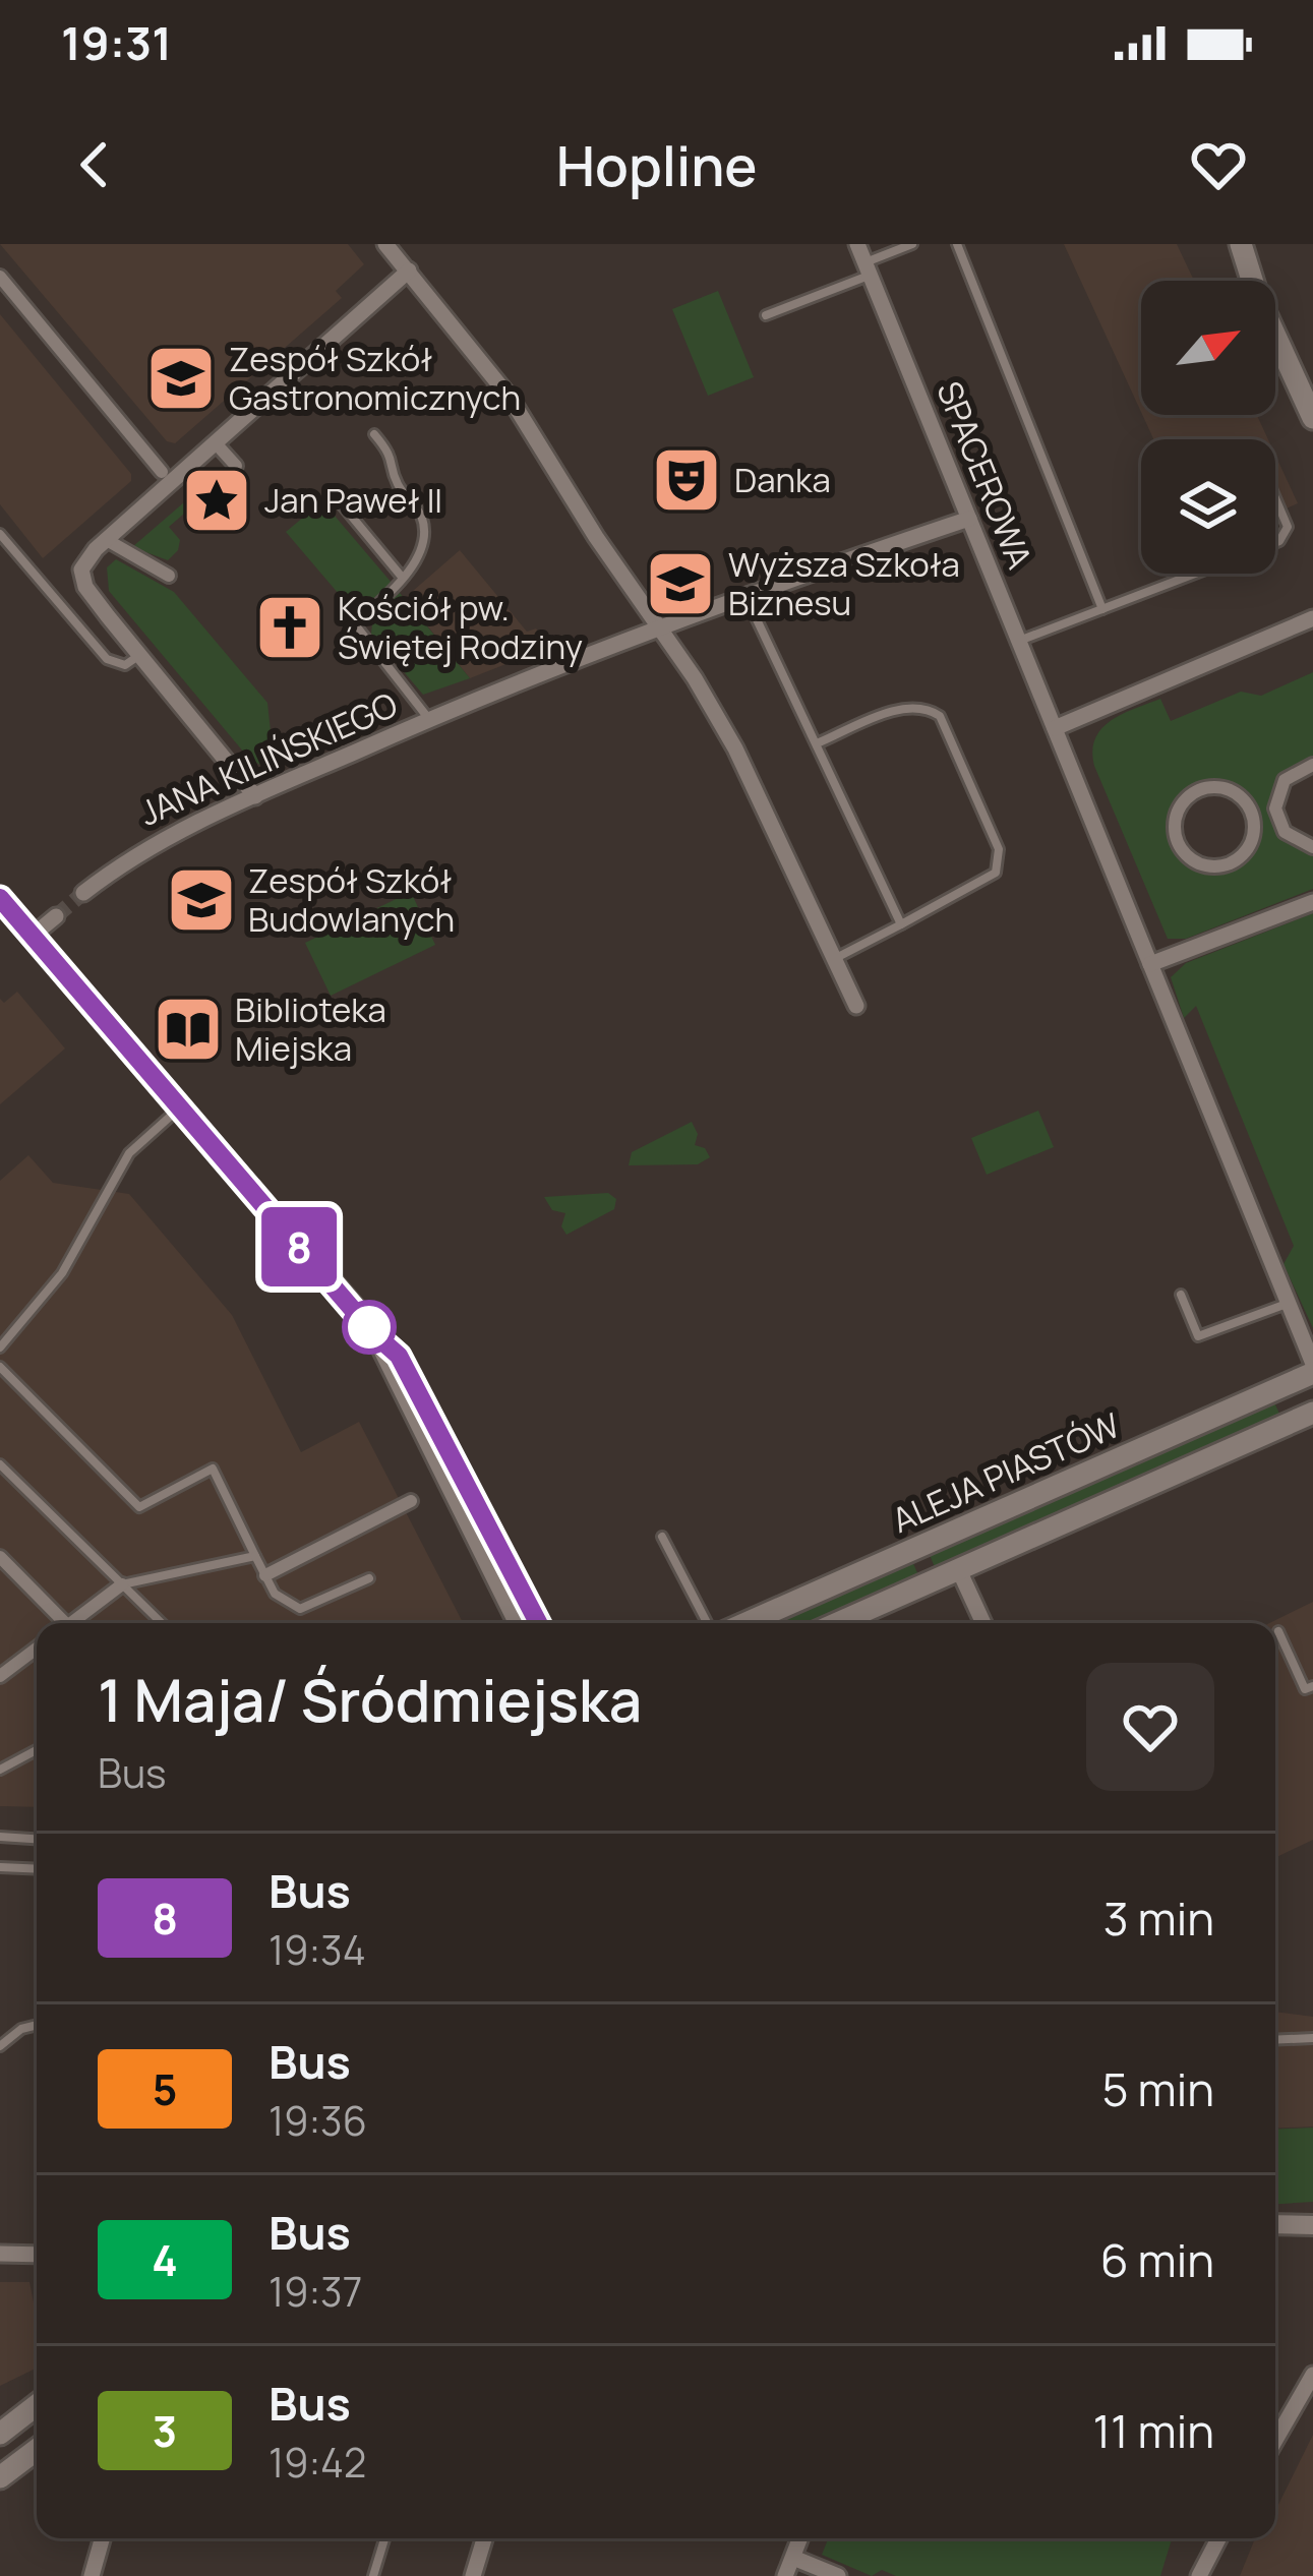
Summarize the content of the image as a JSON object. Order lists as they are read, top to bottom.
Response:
{
  "streets": {
    "main road": ["ALEJA PIASTÓW"],
    "street": ["SPACEROWA", "JANA KILIŃSKIEGO"]
  },
  "crossings": [
    ["SPACEROWA", "JANA KILIŃSKIEGO"]
  ],
  "places": {
    "school or university": ["Zespół Szkół Gastronomicznych", "Wyższa Szkoła Biznesu", "Zespół Szkół Budowlanych"],
    "theatre": ["Danka"],
    "place": ["Jan Paweł II"],
    "church": ["Kościół pw. Świętej Rodziny"],
    "library": ["Biblioteka Miejska"]
  },
  "lines": ["bus line 8"],
  "north": "top right",
  "page": {
    "status": "19:31",
    "header": "Hopline",
    "on_map": "8",
    "heading": ["1 Maja/ Śródmiejska", "Bus"],
    "list": [
      {
        "mark": "8",
        "name": "Bus",
        "note": "19:34",
        "value": "3 min"
      },
      {
        "mark": "5",
        "name": "Bus",
        "note": "19:36",
        "value": "5 min"
      },
      {
        "mark": "4",
        "name": "Bus",
        "note": "19:37",
        "value": "6 min"
      },
      {
        "mark": "3",
        "name": "Bus",
        "note": "19:42",
        "value": "11 min"
      }
    ]
  }
}
